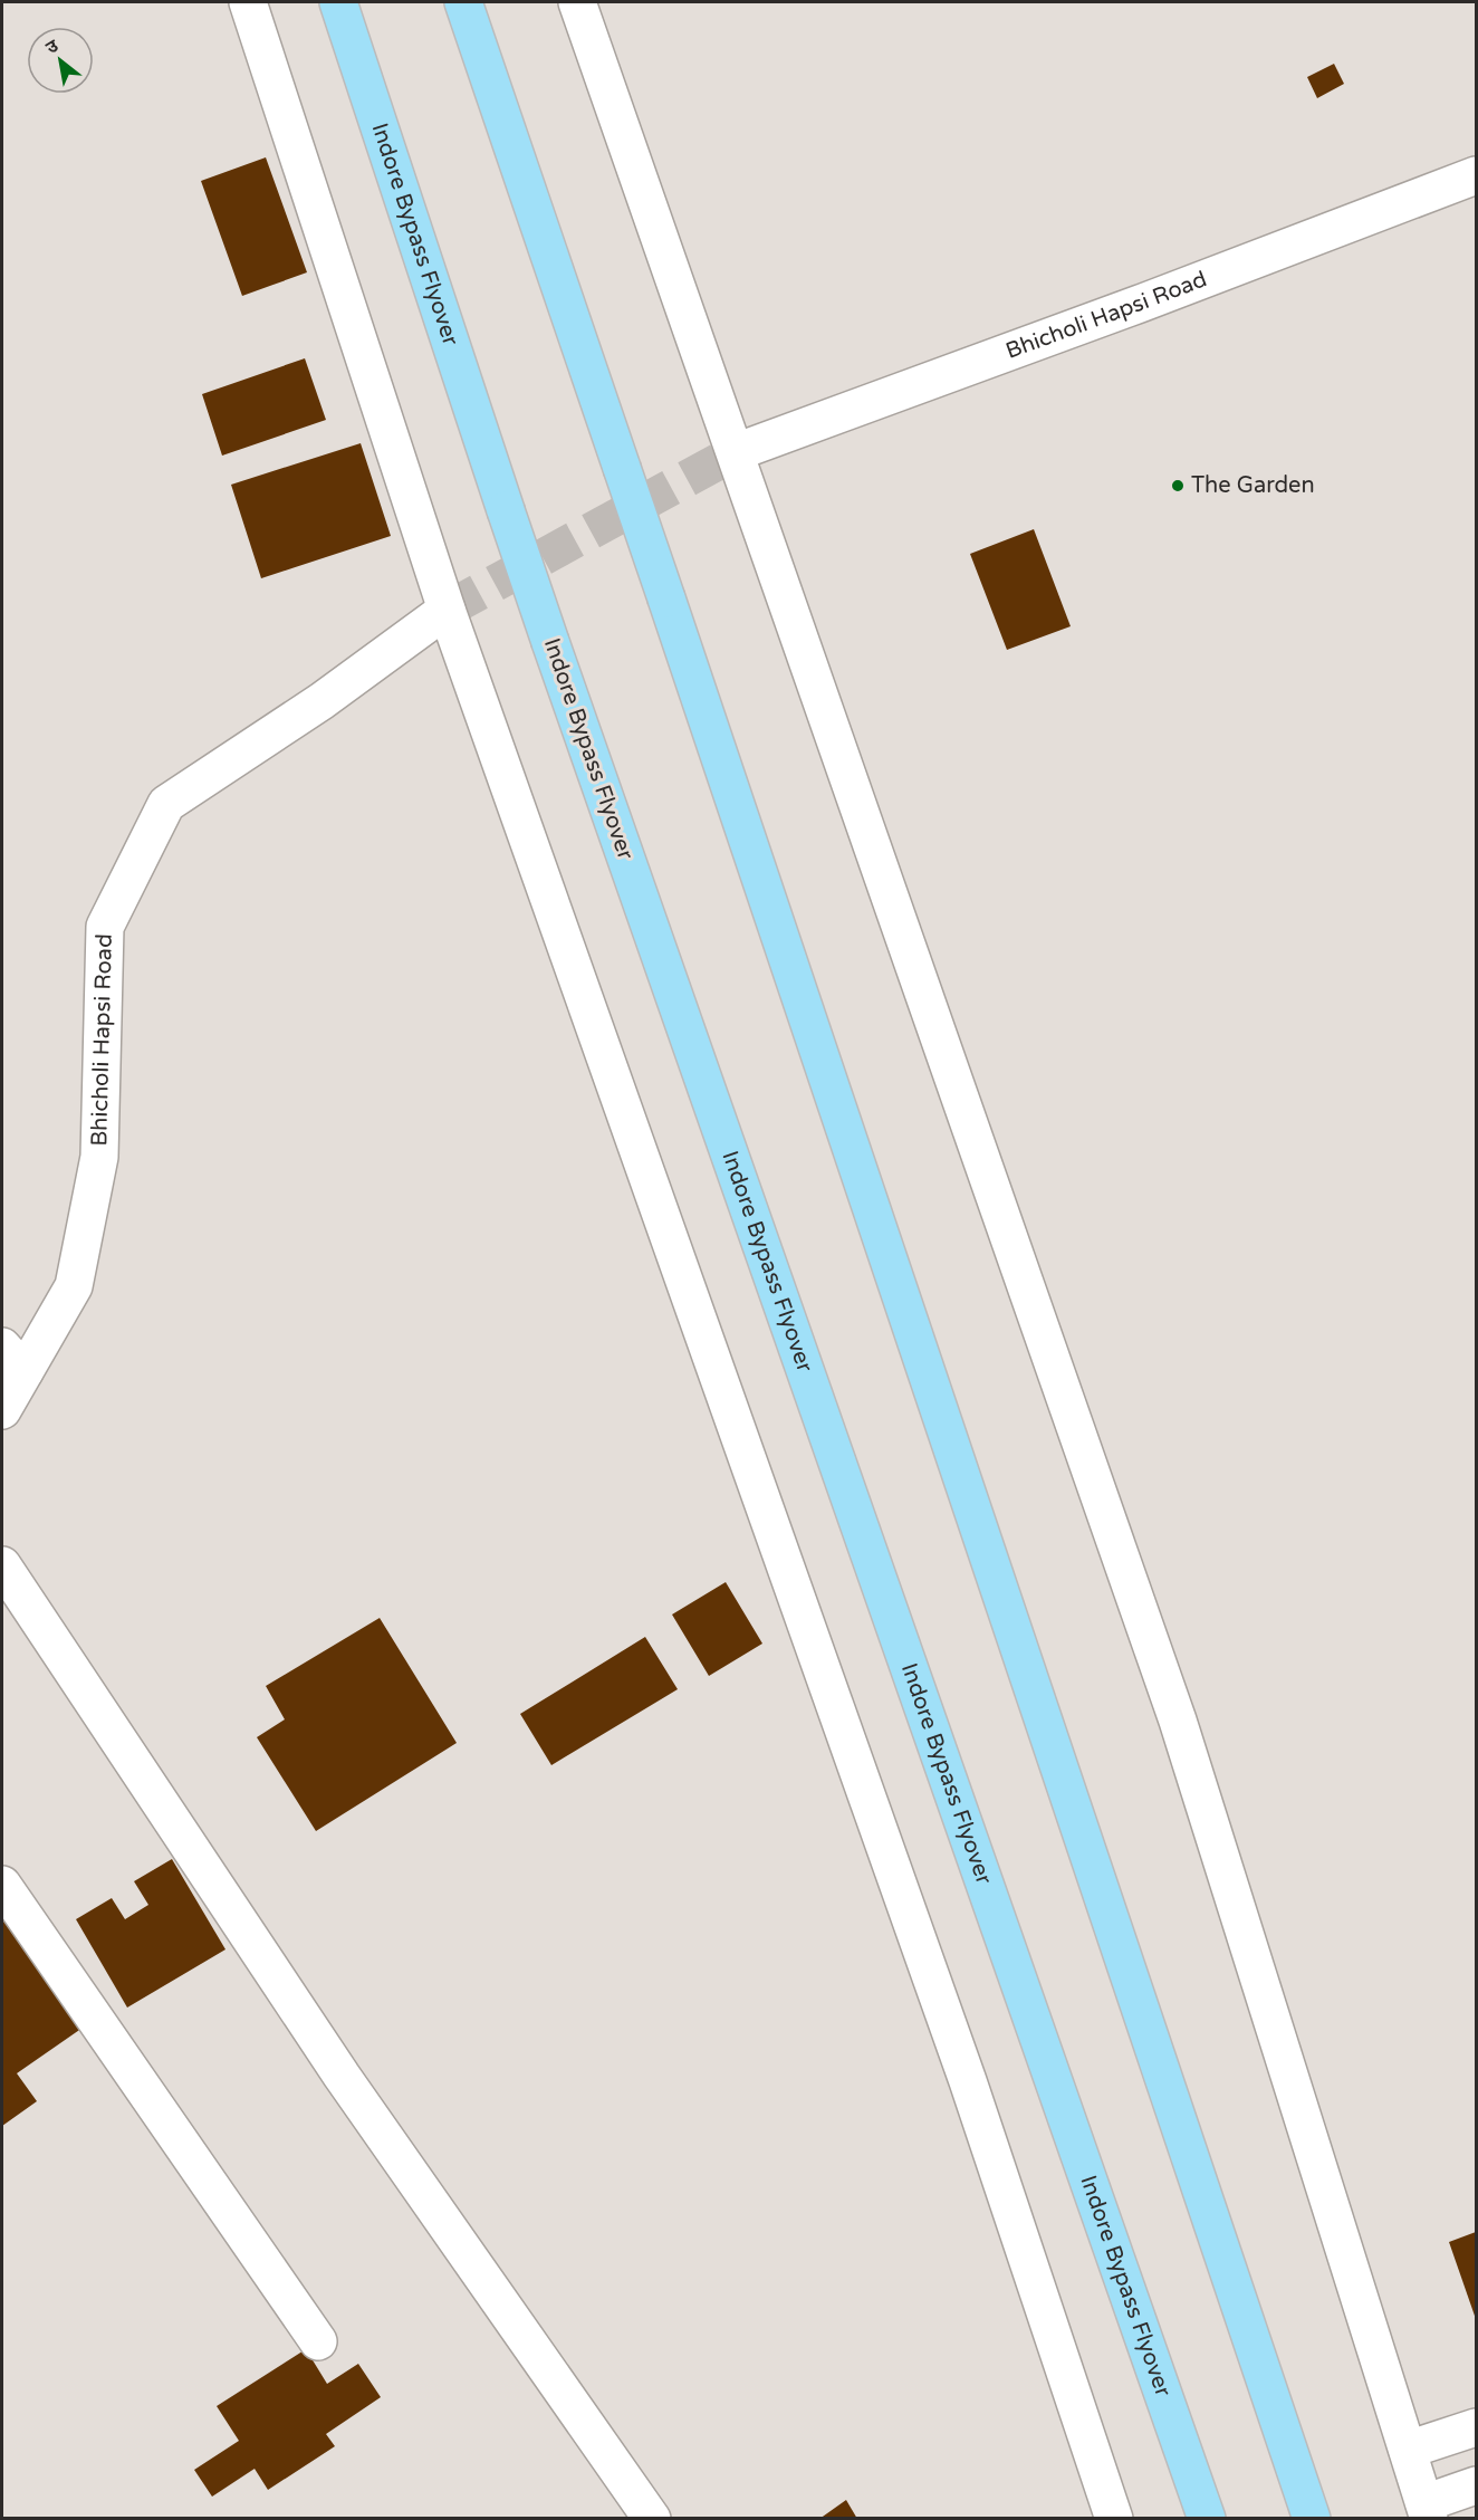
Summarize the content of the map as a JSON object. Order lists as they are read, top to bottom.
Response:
{
  "streets": {
    "highway": ["Indore Bypass Flyover"],
    "street": ["Bhicholi Hapsi Road"]
  },
  "places": ["The Garden"],
  "north": "top left"
}
